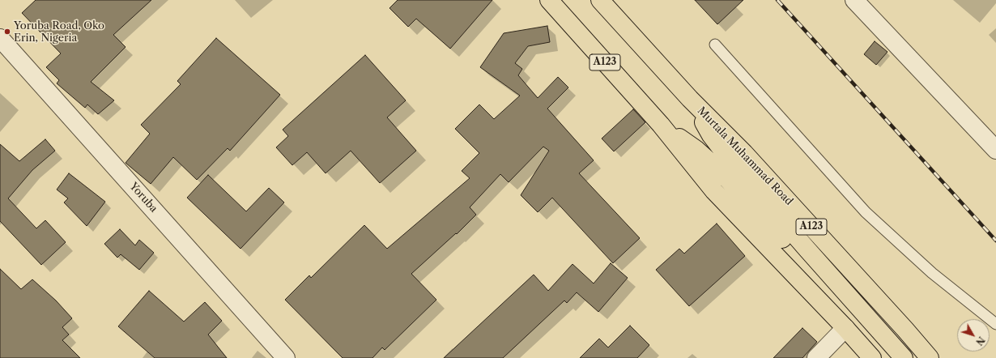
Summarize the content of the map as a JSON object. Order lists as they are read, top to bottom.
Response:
{
  "streets": {
    "highway": ["A123", "Murtala Muhammad Road"],
    "street": ["Yoruba"]
  },
  "places": ["Yoruba Road, Oko Erin, Nigeria"],
  "north": "bottom right"
}
